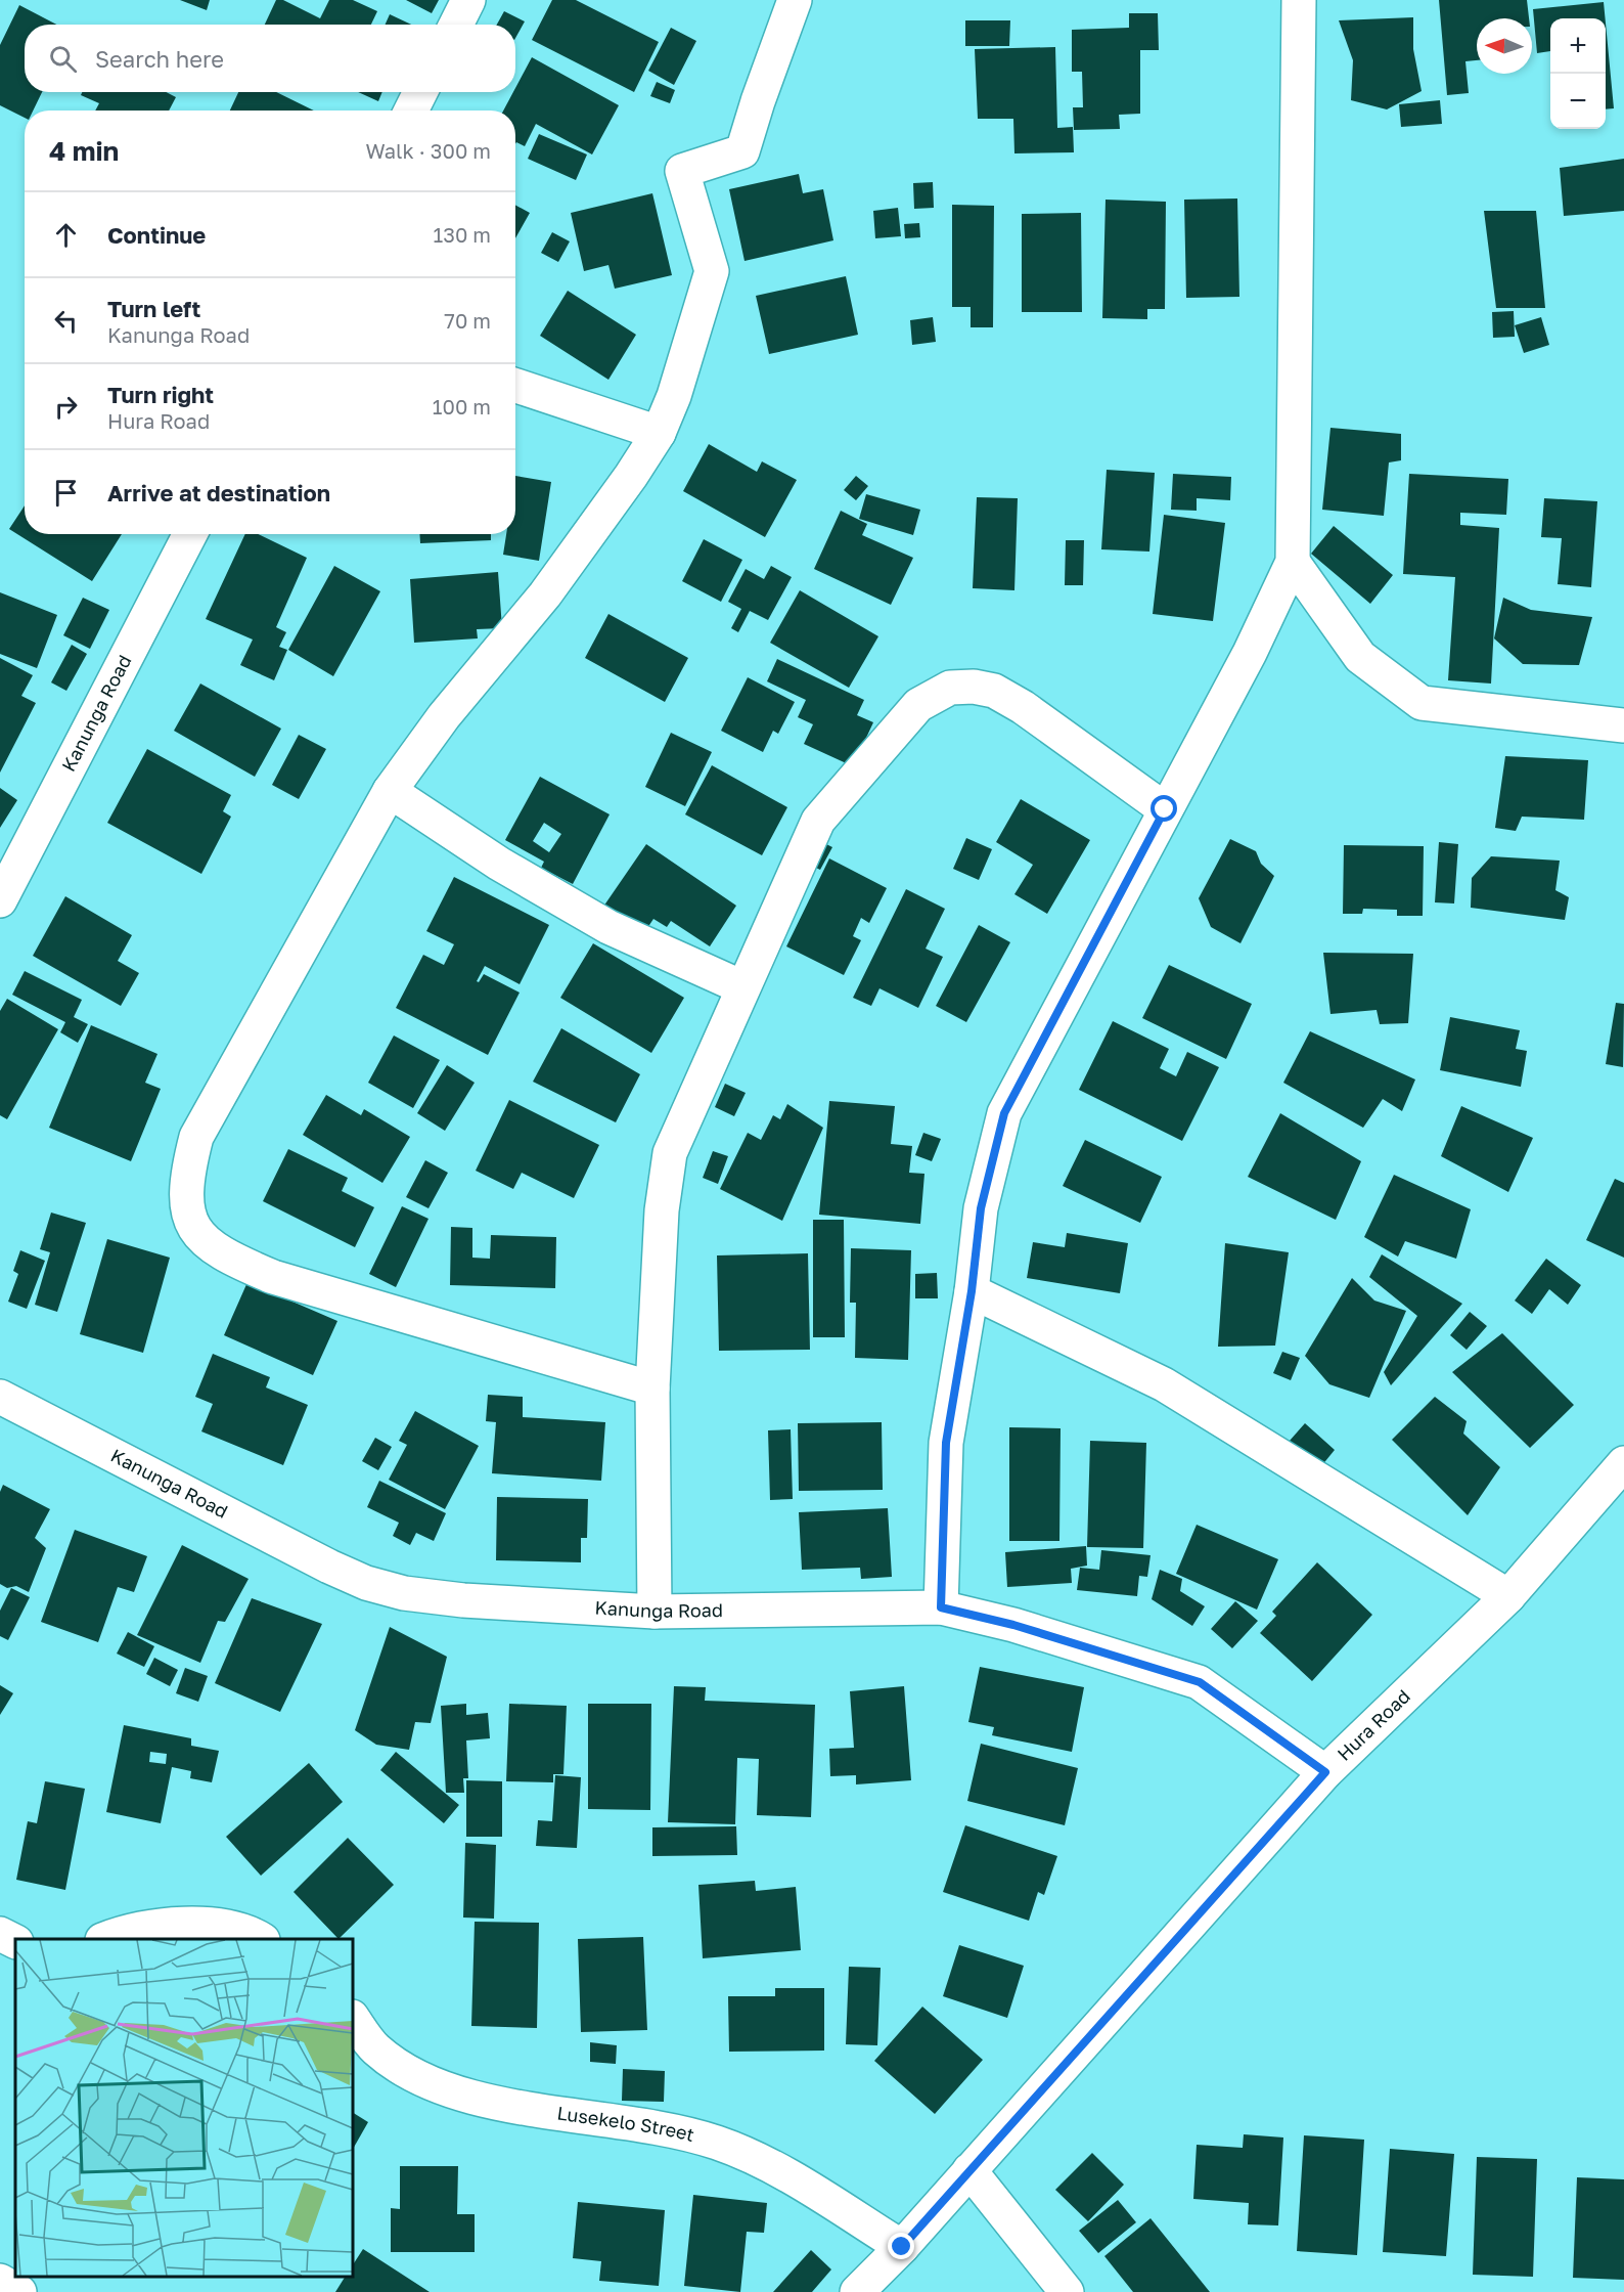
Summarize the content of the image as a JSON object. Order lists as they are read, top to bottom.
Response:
{
  "streets": {
    "street": ["Kanunga Road", "Hura Road", "Lusekelo Street"]
  },
  "crossings": [
    ["Kanunga Road", "Hura Road"],
    ["Hura Road", "Lusekelo Street"]
  ],
  "north": "left",
  "page": {
    "map_buttons": ["+", "−"],
    "search": "Search here",
    "heading": ["4 min", "Walk · 300 m"],
    "list": [
      ["Continue", "130 m"],
      ["Turn left", "Kanunga Road", "70 m"],
      ["Turn right", "Hura Road", "100 m"],
      "Arrive at destination"
    ]
  }
}
